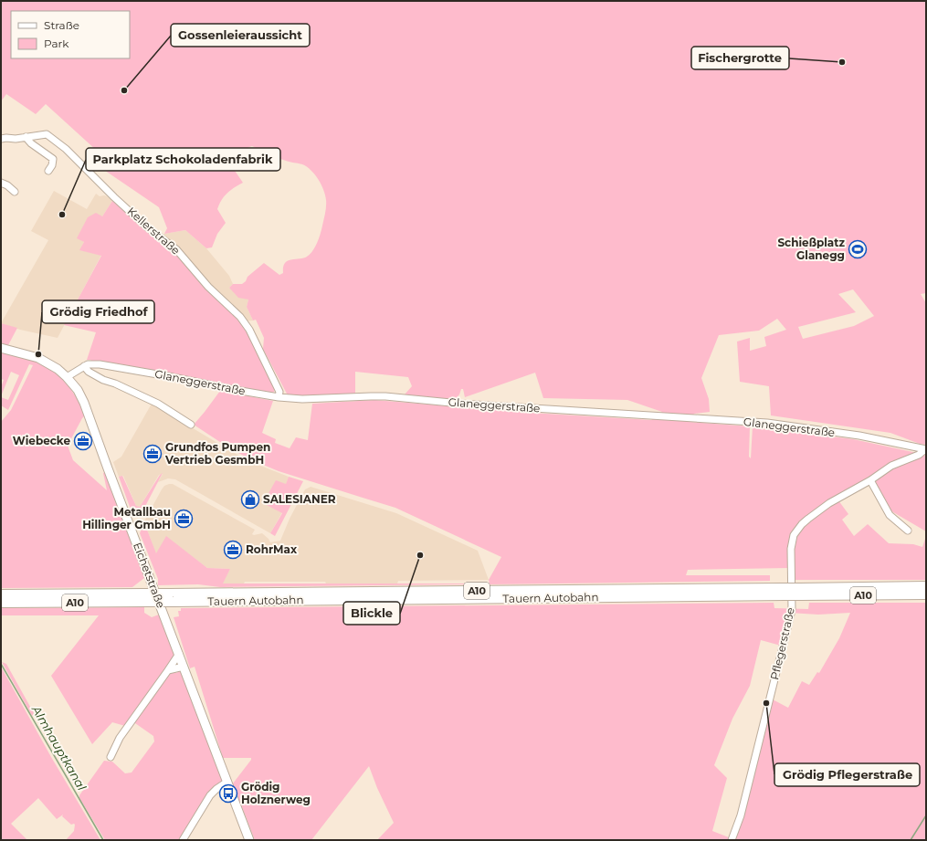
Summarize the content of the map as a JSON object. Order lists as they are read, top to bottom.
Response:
{
  "streets": {
    "highway": ["A10", "Tauern Autobahn"],
    "main road": ["Eichetstraße"],
    "street": ["Kellerstraße", "Glaneggerstraße", "Pflegerstraße"]
  },
  "crossings": [
    ["Kellerstraße", "Glaneggerstraße"],
    ["Glaneggerstraße", "Eichetstraße"],
    ["Glaneggerstraße", "Pflegerstraße"]
  ],
  "water": ["Almhauptkanal"],
  "places": {
    "other": [
      "Fischergrotte",
      "Gossenleieraussicht",
      "Parkplatz Schokoladenfabrik",
      "Grödig Friedhof",
      "Blickle",
      "Grödig Pflegerstraße"
    ],
    "sports": ["Schießplatz Glanegg"],
    "office": [
      "Wiebecke",
      "Grundfos Pumpen Vertrieb GesmbH",
      "Metallbau Hillinger GmbH",
      "RohrMax"
    ],
    "shop": ["SALESIANER"],
    "bus stop": ["Grödig Holznerweg"]
  },
  "legend": ["Straße", "Park"]
}
